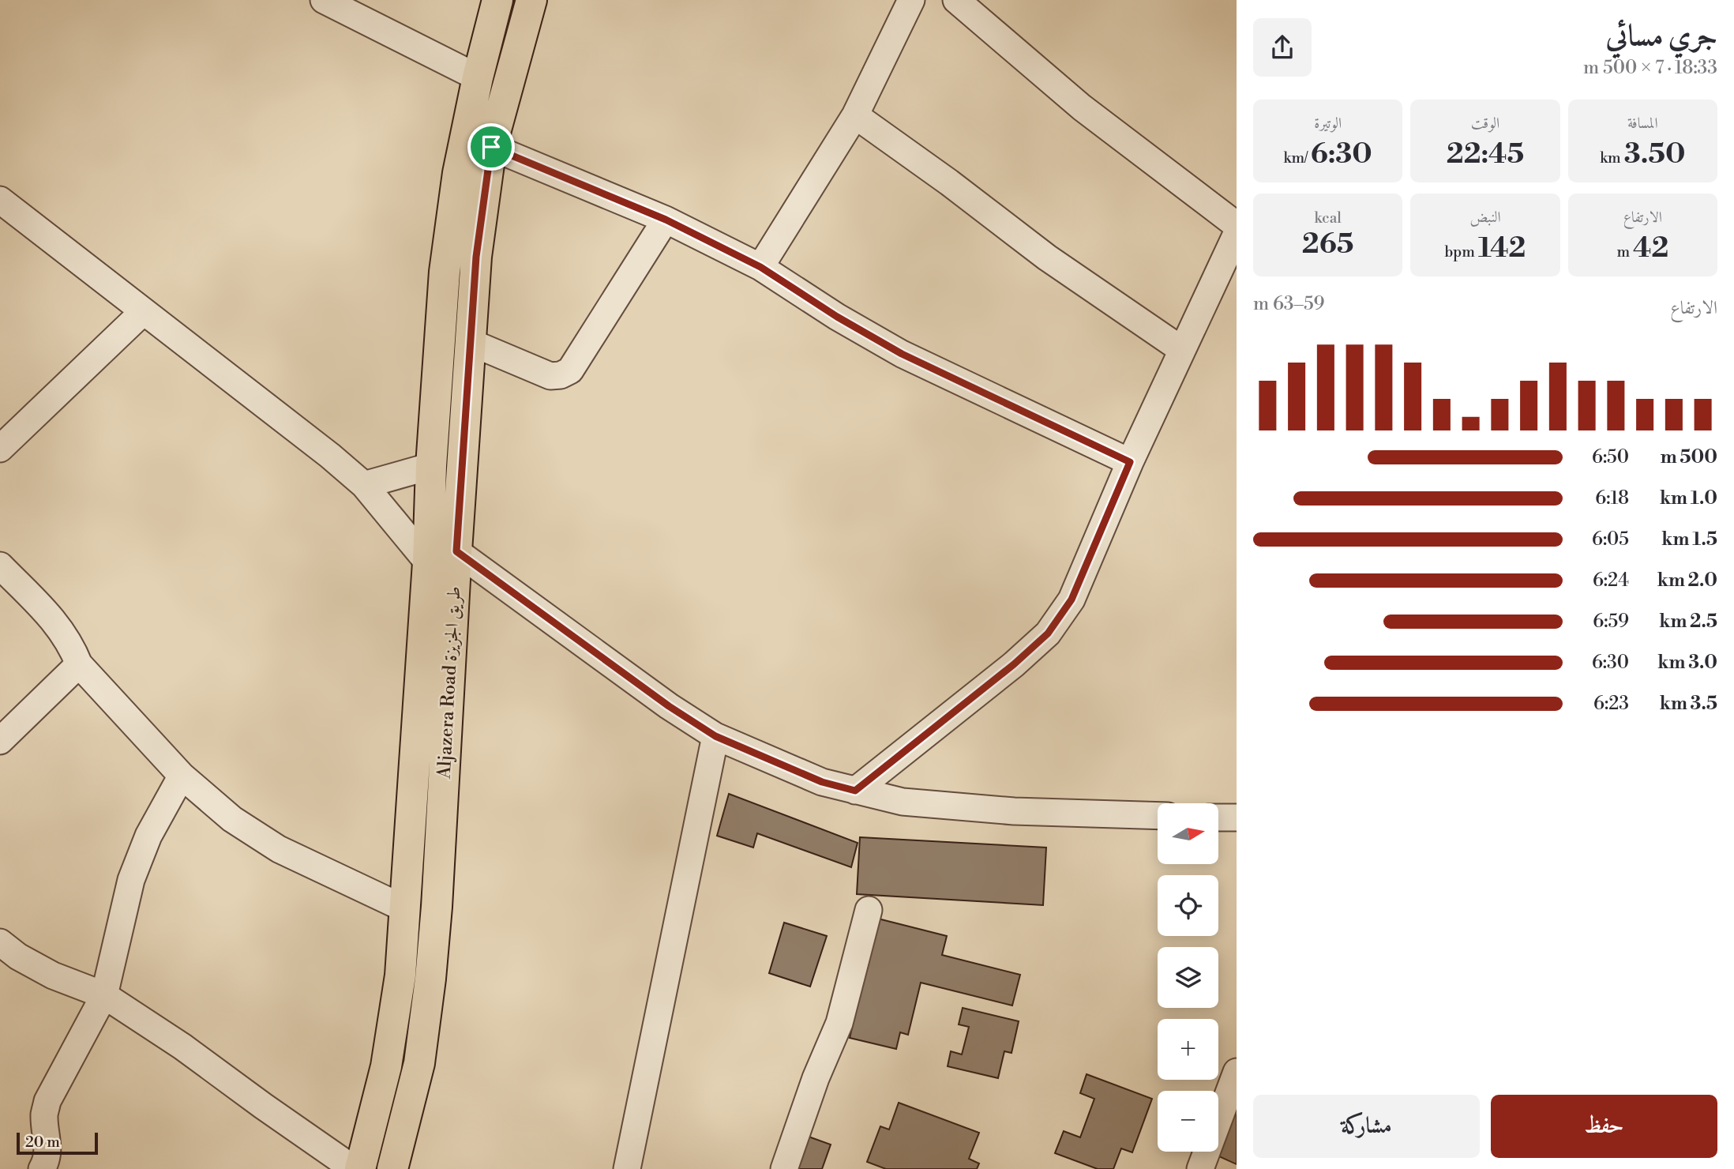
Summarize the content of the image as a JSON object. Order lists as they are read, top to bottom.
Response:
{
  "streets": {
    "main road": ["Aljazera Road طريق الجزيزة"]
  },
  "scale_bar": "20 m",
  "north": "right",
  "page": {
    "heading": ["جري مسائي", "18:33 · 7 × 500 m"],
    "stats": [
      ["المسافة", "3.50 km"],
      ["الوقت", "22:45"],
      ["الوتيرة", "6:30 /km"],
      ["الارتفاع", "42 m"],
      ["النبض", "142 bpm"],
      ["kcal", "265"]
    ],
    "chart": ["الارتفاع", "59–63 m"],
    "list": [
      {
        "name": "500 m",
        "note": "6:50"
      },
      {
        "name": "1.0 km",
        "note": "6:18"
      },
      {
        "name": "1.5 km",
        "note": "6:05"
      },
      {
        "name": "2.0 km",
        "note": "6:24"
      },
      {
        "name": "2.5 km",
        "note": "6:59"
      },
      {
        "name": "3.0 km",
        "note": "6:30"
      },
      {
        "name": "3.5 km",
        "note": "6:23"
      }
    ],
    "map_buttons": ["+", "−"],
    "buttons": ["حفظ", "مشاركة"],
    "scale": "20 m"
  }
}
